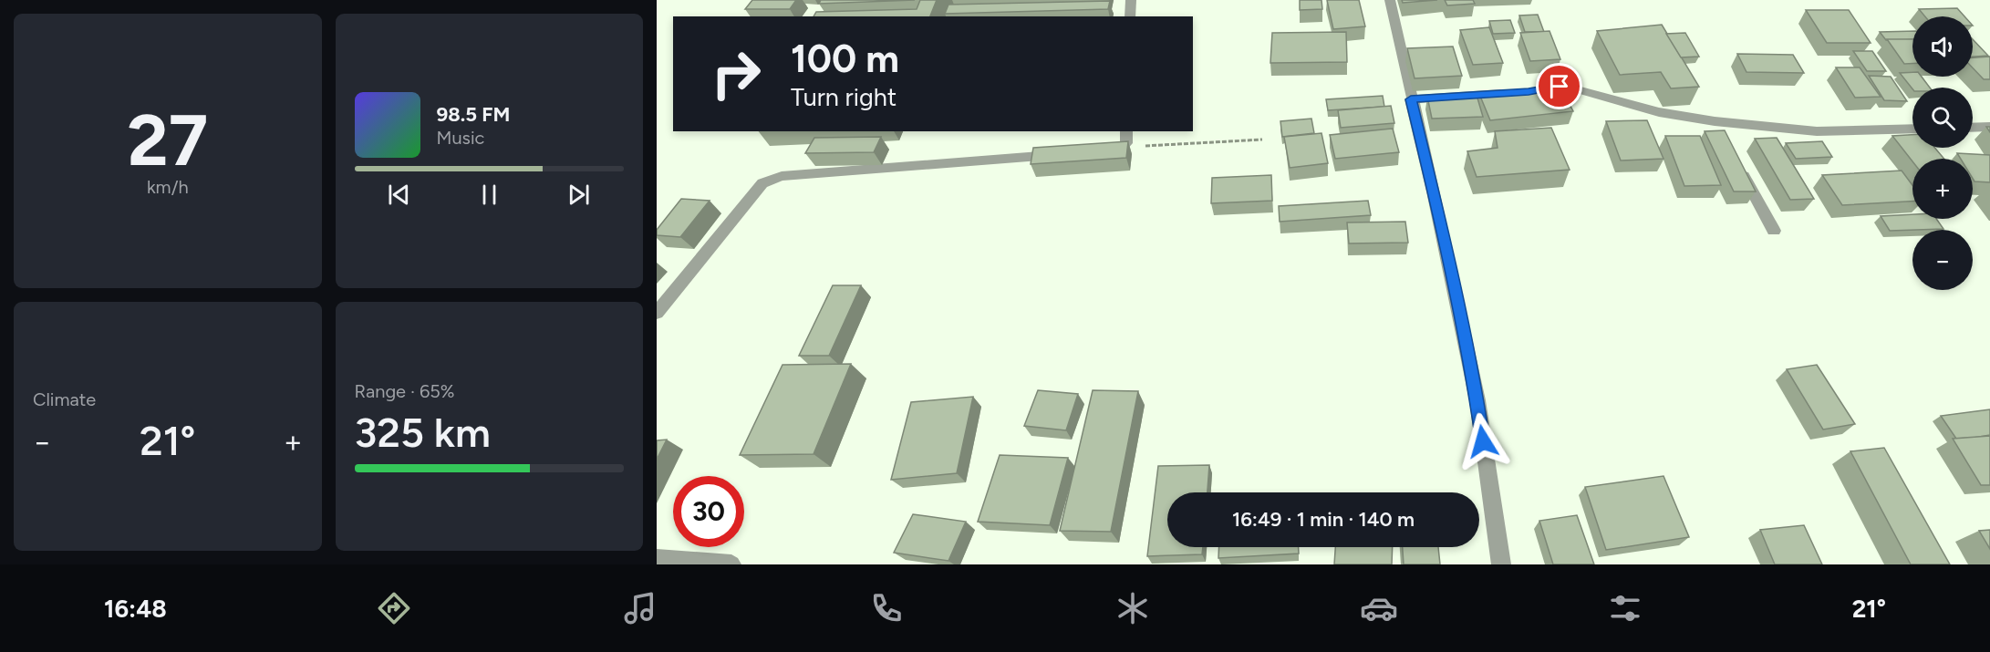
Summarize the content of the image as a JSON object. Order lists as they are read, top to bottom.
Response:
{
  "page": {
    "tile": [
      ["27", "km/h"],
      "Climate",
      ["Range · 65%", "325 km"]
    ],
    "map_buttons": ["+", "−"],
    "turn": ["100 m", "Turn right"],
    "song": ["98.5 FM", "Music"],
    "heat": ["−", "21°", "+"],
    "limit": "30",
    "trip": "16:49 · 1 min · 140 m",
    "tabs": ["16:48", "21°"]
  }
}
